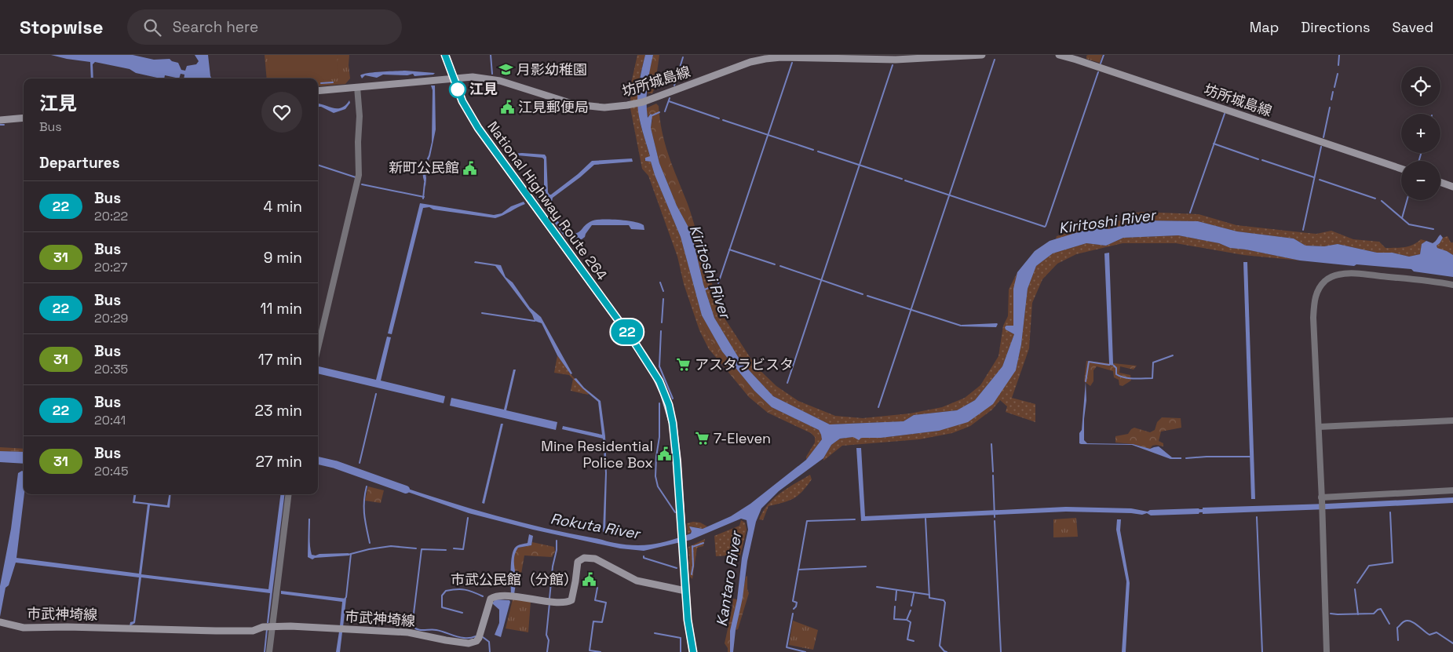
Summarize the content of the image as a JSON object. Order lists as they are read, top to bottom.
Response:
{
  "streets": {
    "highway": ["National Highway Route 264"],
    "main road": ["坊所城島線", "市武神埼線"]
  },
  "crossings": [
    ["坊所城島線", "National Highway Route 264"],
    ["National Highway Route 264", "市武神埼線"]
  ],
  "water": ["Kiritoshi River", "Rokuta River", "Kantaro River"],
  "places": {
    "school or university": ["月影幼稚園"],
    "other": ["江見"],
    "public building": [
      "江見郵便局",
      "新町公民館",
      "Mine Residential Police Box",
      "市武公民館（分館）"
    ],
    "supermarket": ["アスタラビスタ", "7-Eleven"]
  },
  "lines": ["bus line 22"],
  "page": {
    "header": "Stopwise",
    "search": "Search here",
    "nav": ["Map", "Directions", "Saved"],
    "on_map": "22",
    "map_buttons": ["+", "−"],
    "heading": [
      ["江見", "Bus"],
      "Departures"
    ],
    "list": [
      {
        "mark": "22",
        "name": "Bus",
        "note": "20:22",
        "value": "4 min"
      },
      {
        "mark": "31",
        "name": "Bus",
        "note": "20:27",
        "value": "9 min"
      },
      {
        "mark": "22",
        "name": "Bus",
        "note": "20:29",
        "value": "11 min"
      },
      {
        "mark": "31",
        "name": "Bus",
        "note": "20:35",
        "value": "17 min"
      },
      {
        "mark": "22",
        "name": "Bus",
        "note": "20:41",
        "value": "23 min"
      },
      {
        "mark": "31",
        "name": "Bus",
        "note": "20:45",
        "value": "27 min"
      }
    ]
  }
}
